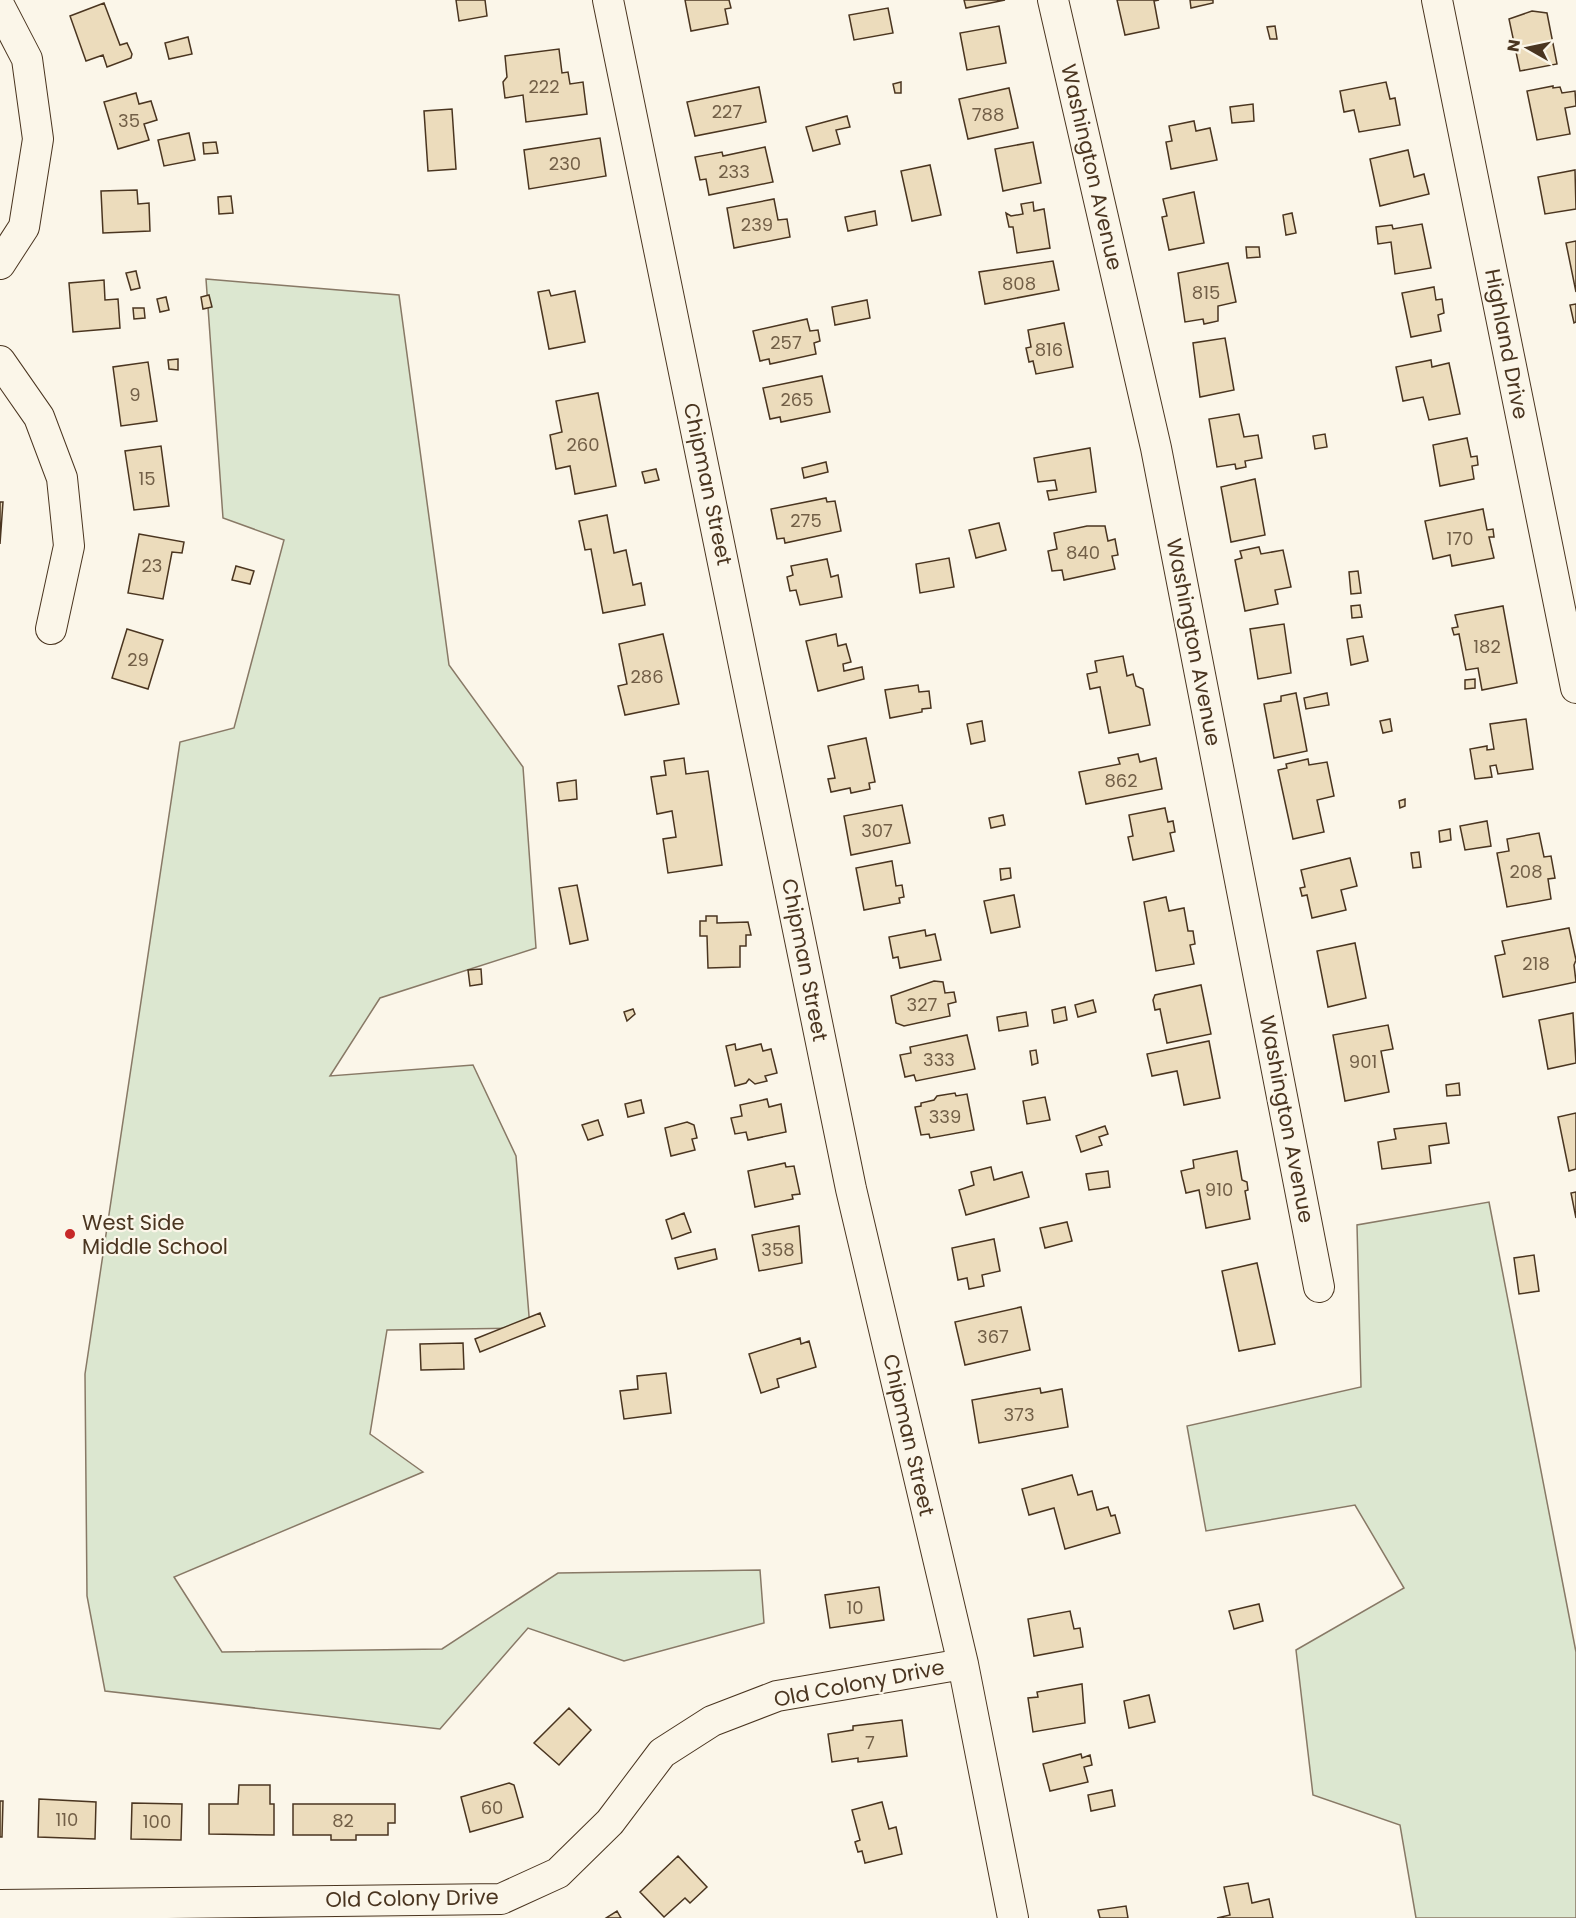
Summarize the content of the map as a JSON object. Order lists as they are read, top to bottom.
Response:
{
  "streets": {
    "street": [
      "Washington Avenue",
      "Highland Drive",
      "Chipman Street",
      "Old Colony Drive"
    ]
  },
  "crossings": [
    ["Chipman Street", "Old Colony Drive"]
  ],
  "places": ["West Side Middle School"],
  "house_numbers": [
    "222",
    "227",
    "788",
    "35",
    "230",
    "233",
    "239",
    "808",
    "815",
    "257",
    "816",
    "9",
    "265",
    "260",
    "15",
    "275",
    "170",
    "840",
    "23",
    "182",
    "29",
    "286",
    "862",
    "307",
    "208",
    "218",
    "327",
    "333",
    "901",
    "339",
    "910",
    "358",
    "367",
    "373",
    "10",
    "7",
    "60",
    "110",
    "82",
    "100"
  ],
  "north": "left"
}
